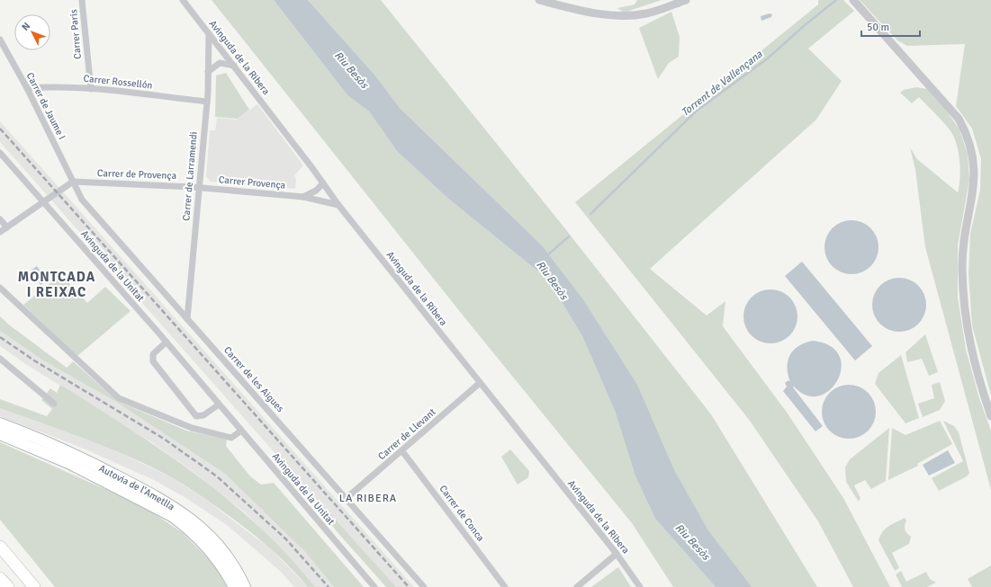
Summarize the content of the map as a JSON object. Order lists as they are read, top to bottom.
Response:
{
  "streets": {
    "highway": ["Autovia de l'Ametlla"],
    "street": [
      "Carrer Paris",
      "Avinguda de la Ribera",
      "Carrer Rossellón",
      "Carrer de Jaume I",
      "Carrer de Provença",
      "Carrer de Larramendi",
      "Carrer Provença",
      "Avinguda de la Unitat",
      "Carrer de les Aigues",
      "Carrer de Llevant",
      "Carrer de Conca"
    ]
  },
  "crossings": [
    ["Carrer Paris", "Carrer Rossellón"],
    ["Avinguda de la Ribera", "Carrer de Larramendi"],
    ["Avinguda de la Ribera", "Carrer Provença"],
    ["Avinguda de la Ribera", "Carrer de Llevant"],
    ["Carrer Rossellón", "Carrer de Jaume I"],
    ["Carrer Rossellón", "Carrer de Larramendi"],
    ["Carrer de Jaume I", "Carrer de Provença"],
    ["Carrer de Jaume I", "Carrer de les Aigues"],
    ["Carrer de Provença", "Carrer de Larramendi"],
    ["Carrer de Provença", "Carrer Provença"],
    ["Carrer de Provença", "Carrer de les Aigues"],
    ["Carrer de Larramendi", "Carrer Provença"],
    ["Carrer de Larramendi", "Carrer de les Aigues"],
    ["Carrer de les Aigues", "Carrer de Llevant"],
    ["Carrer de Llevant", "Carrer de Conca"]
  ],
  "districts": ["MONTCADA I REIXAC", "LA RIBERA"],
  "water": ["Riu Besòs", "Torrent de Vallençana"],
  "scale_bar": "50 m",
  "north": "top left"
}
